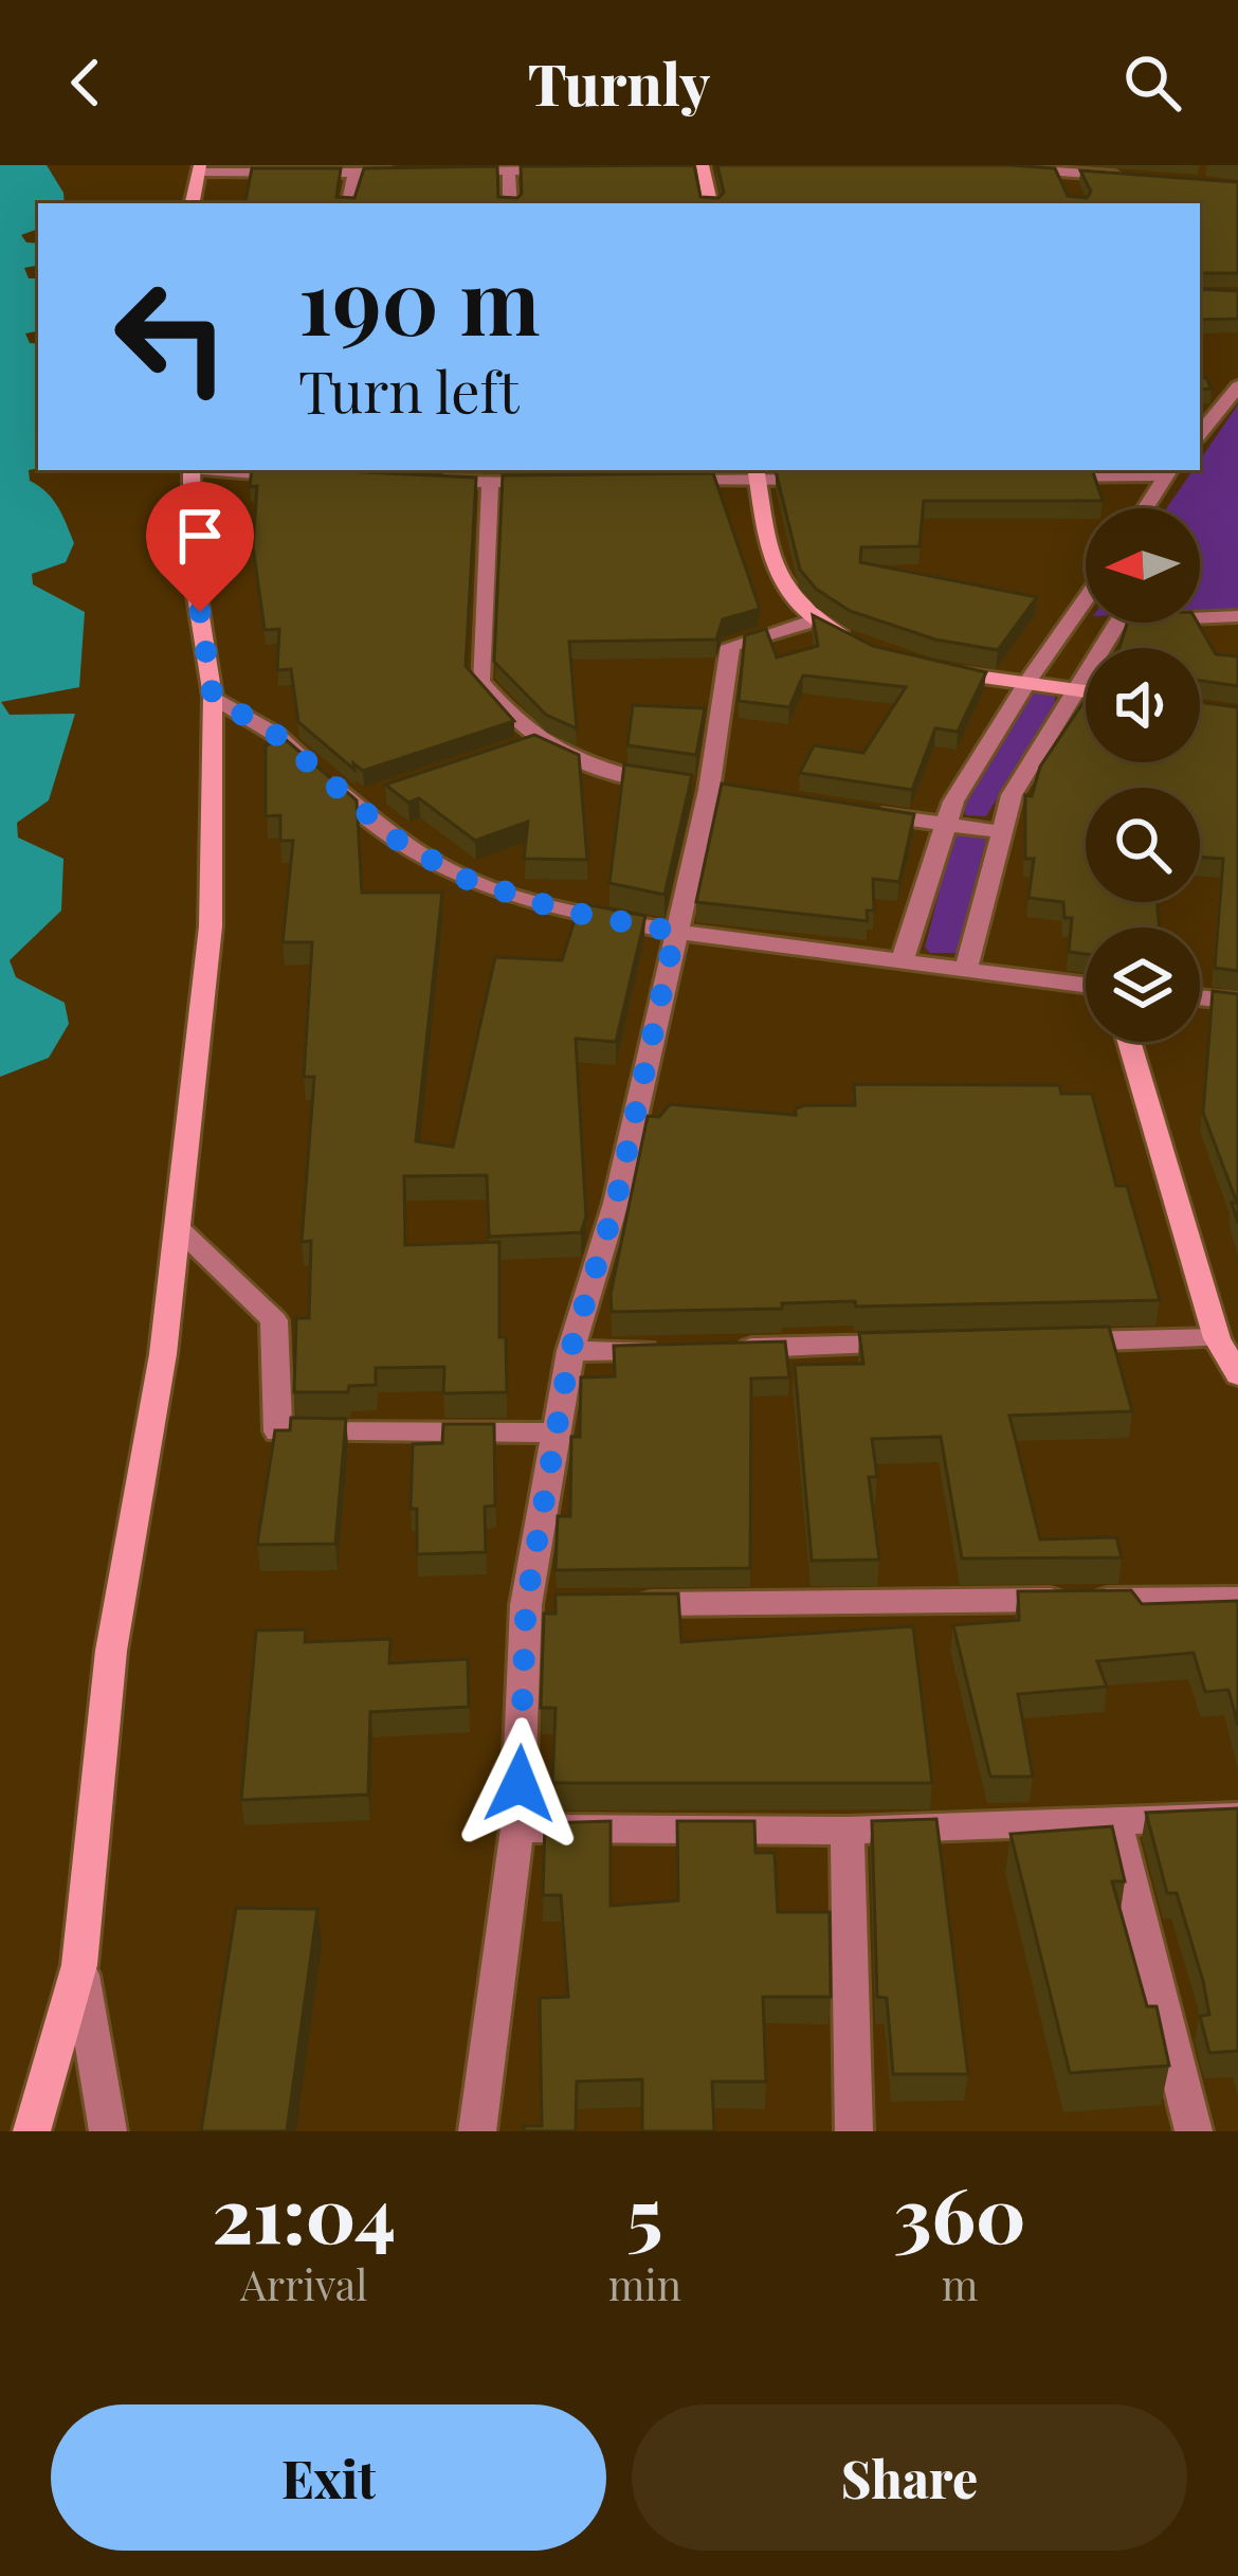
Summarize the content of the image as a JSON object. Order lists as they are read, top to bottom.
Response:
{
  "north": "left",
  "page": {
    "header": "Turnly",
    "turn": ["190 m", "Turn left"],
    "eta": [
      "21:04",
      "Arrival",
      "5",
      "min",
      "360",
      "m"
    ],
    "buttons": ["Exit", "Share"]
  }
}
